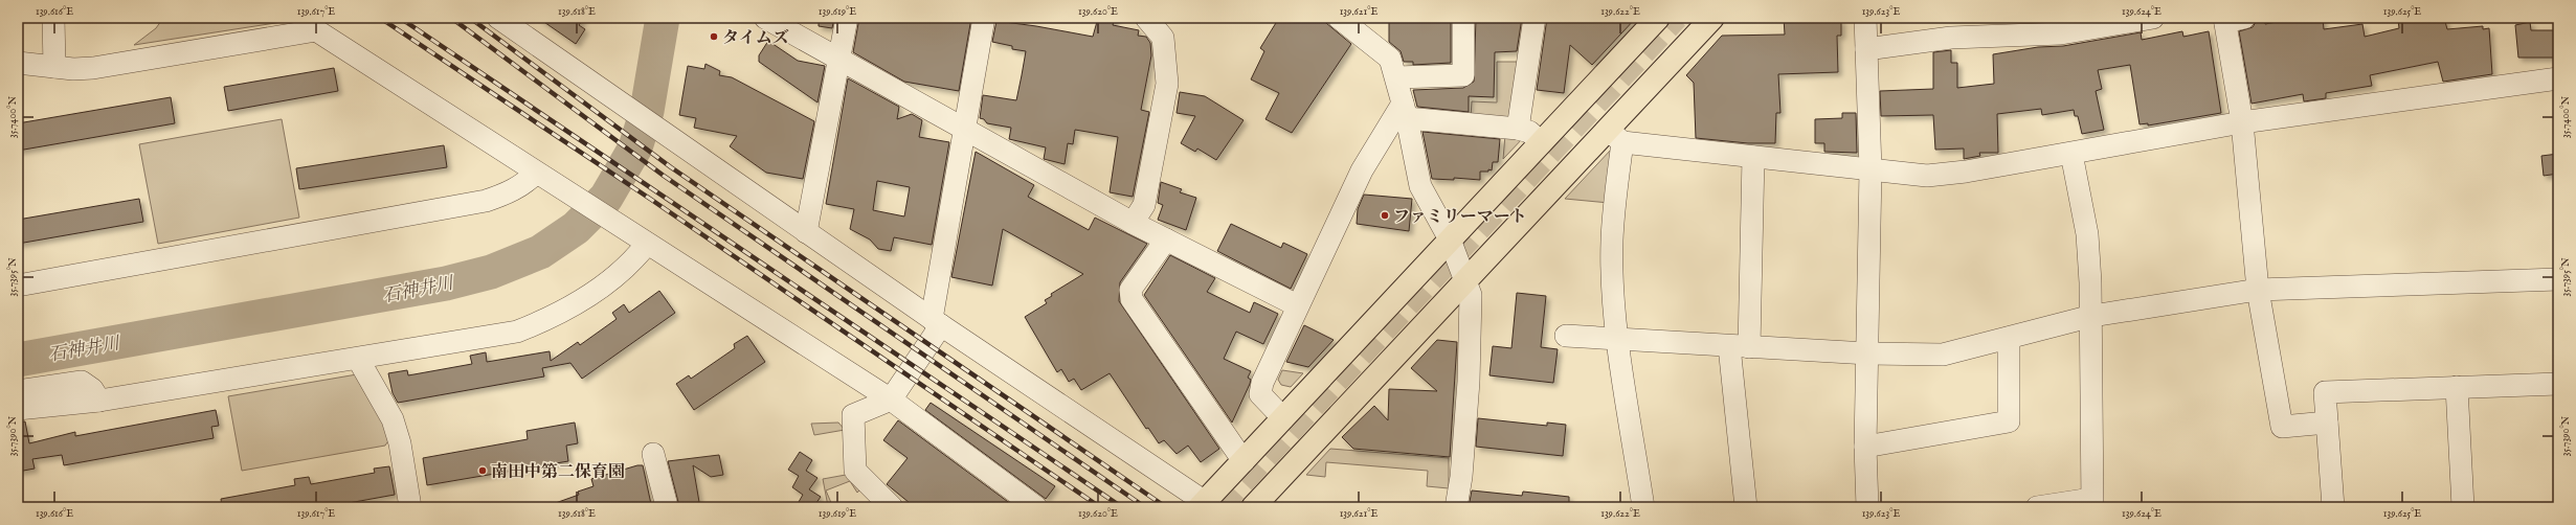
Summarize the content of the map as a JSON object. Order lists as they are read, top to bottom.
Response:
{
  "water": ["石神井川"],
  "places": ["タイムズ", "ファミリーマート", "南田中第二保育園"],
  "coordinates": [
    "139.616°E",
    "139.617°E",
    "139.618°E",
    "139.619°E",
    "139.620°E",
    "139.621°E",
    "139.622°E",
    "139.623°E",
    "139.624°E",
    "139.625°E",
    "35.7400°N",
    "35.7395°N",
    "35.7390°N"
  ]
}
